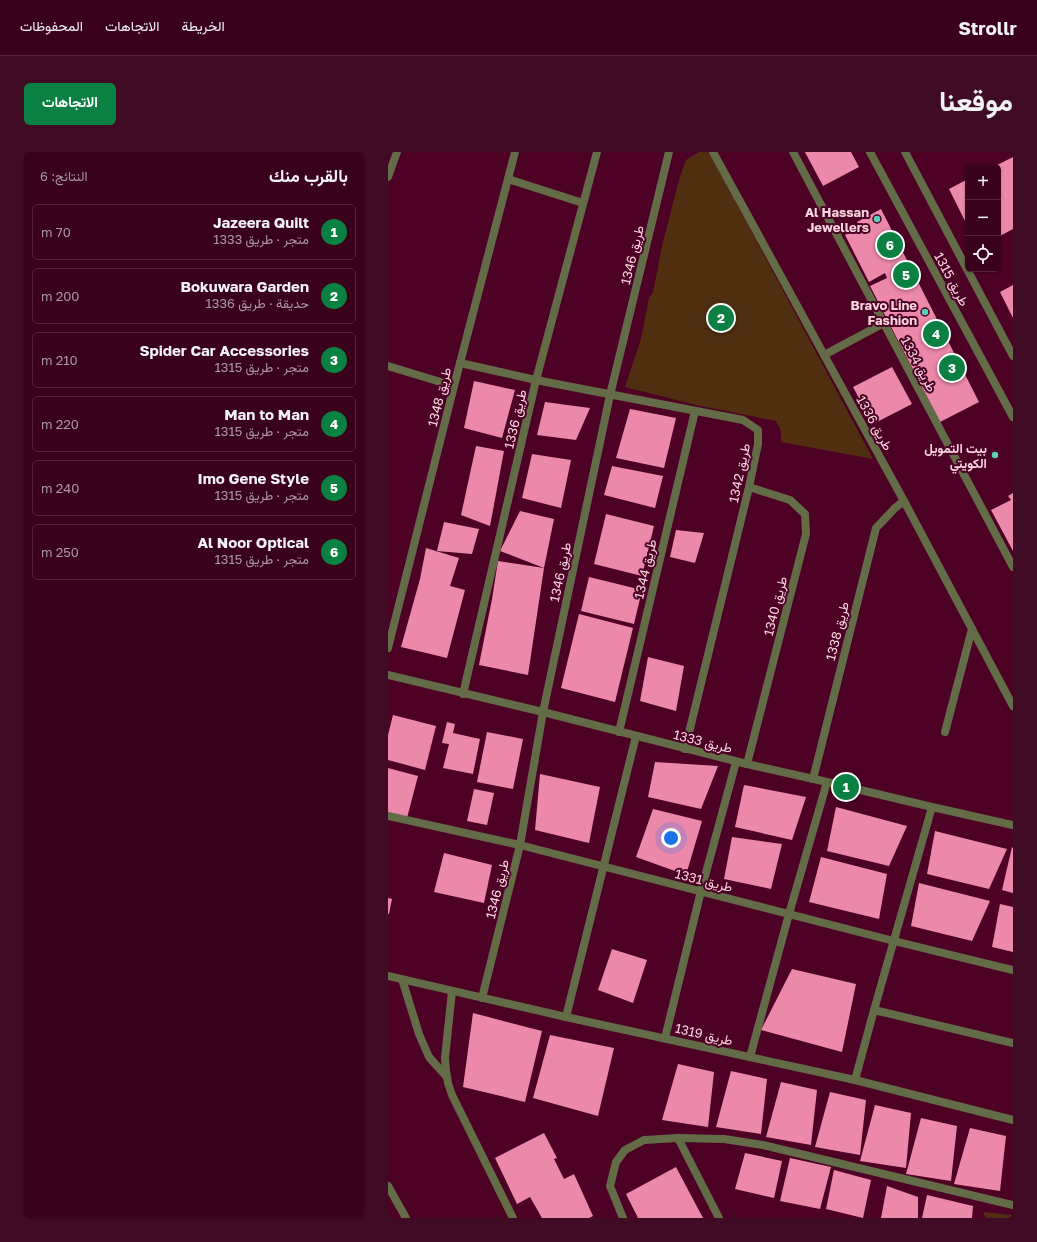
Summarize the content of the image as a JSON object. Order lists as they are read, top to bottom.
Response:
{
  "streets": {
    "street": [
      "طريق 1346",
      "طريق 1315",
      "طريق 1334",
      "طريق 1348",
      "طريق 1336",
      "طريق 1342",
      "طريق 1344",
      "طريق 1340",
      "طريق 1338",
      "طريق 1333",
      "طريق 1331",
      "طريق 1319"
    ]
  },
  "crossings": [
    ["طريق 1346", "طريق 1342"],
    ["طريق 1346", "طريق 1333"],
    ["طريق 1346", "طريق 1331"],
    ["طريق 1346", "طريق 1319"],
    ["طريق 1348", "طريق 1342"],
    ["طريق 1336", "طريق 1342"],
    ["طريق 1336", "طريق 1338"],
    ["طريق 1336", "طريق 1333"],
    ["طريق 1342", "طريق 1344"],
    ["طريق 1342", "طريق 1340"],
    ["طريق 1342", "طريق 1333"],
    ["طريق 1344", "طريق 1333"],
    ["طريق 1340", "طريق 1333"],
    ["طريق 1338", "طريق 1333"]
  ],
  "places": ["Al Hassan Jewellers", "Bravo Line Fashion", "بيت التمويل الكويتي"],
  "page": {
    "header": "Strollr",
    "nav": ["الخريطة", "الاتجاهات", "المحفوظات"],
    "title": "موقعنا",
    "buttons": "الاتجاهات",
    "heading": ["بالقرب منك", "النتائج: 6"],
    "map_buttons": ["+", "−"],
    "list": [
      {
        "mark": "1",
        "name": "Jazeera Quilt",
        "note": "متجر · طريق 1333",
        "value": "70 m"
      },
      {
        "mark": "2",
        "name": "Bokuwara Garden",
        "note": "حديقة · طريق 1336",
        "value": "200 m"
      },
      {
        "mark": "3",
        "name": "Spider Car Accessories",
        "note": "متجر · طريق 1315",
        "value": "210 m"
      },
      {
        "mark": "4",
        "name": "Man to Man",
        "note": "متجر · طريق 1315",
        "value": "220 m"
      },
      {
        "mark": "5",
        "name": "Imo Gene Style",
        "note": "متجر · طريق 1315",
        "value": "240 m"
      },
      {
        "mark": "6",
        "name": "Al Noor Optical",
        "note": "متجر · طريق 1315",
        "value": "250 m"
      }
    ],
    "pins": [
      "6",
      "5",
      "2",
      "4",
      "3",
      "1"
    ]
  }
}
